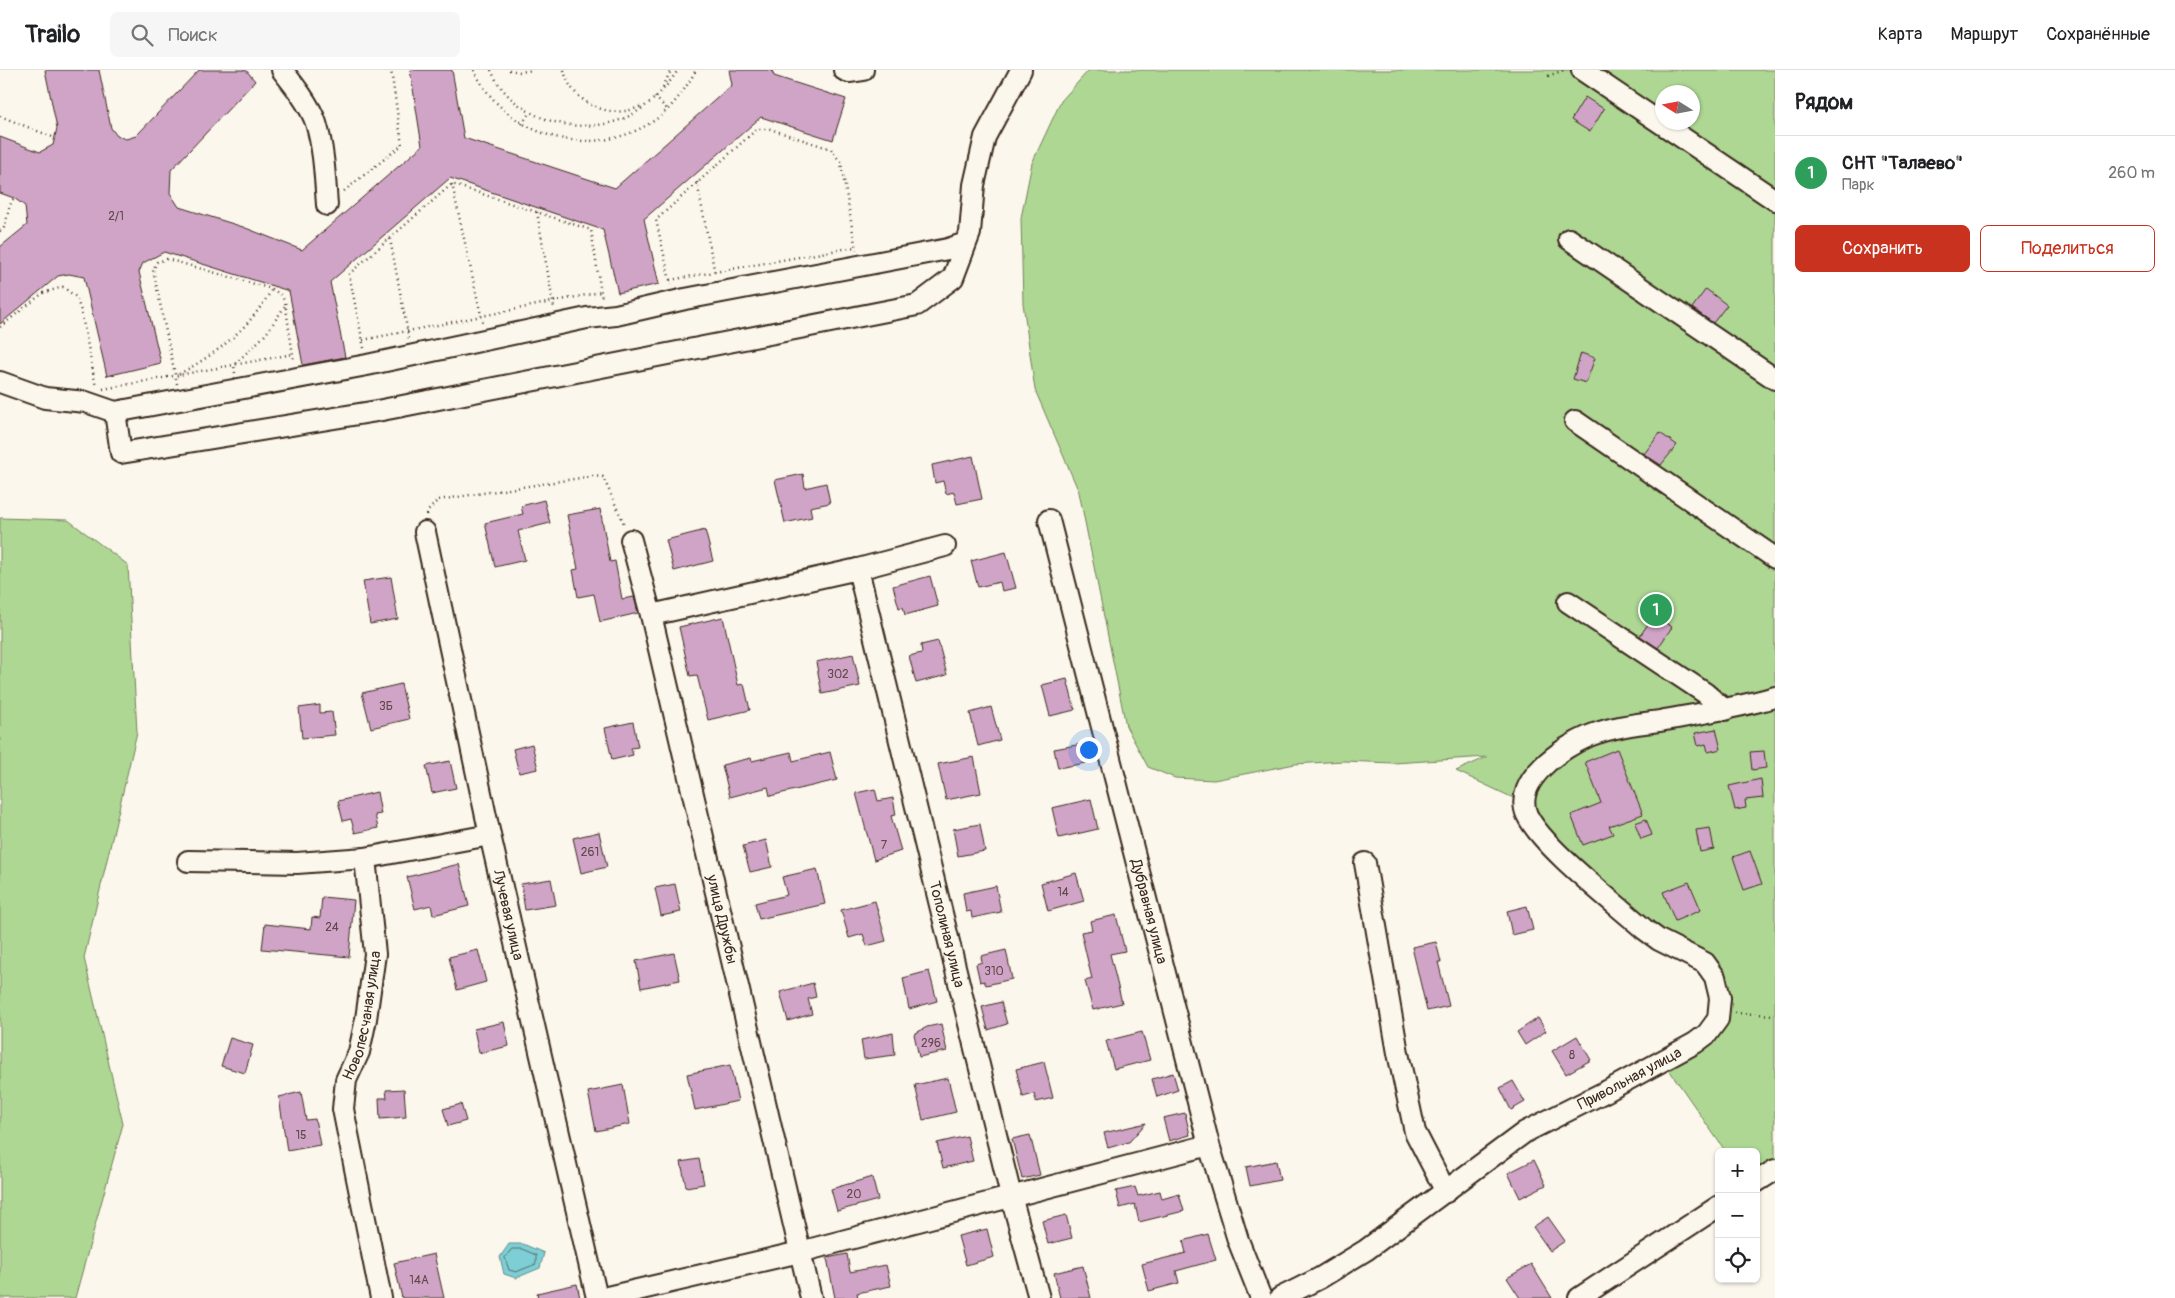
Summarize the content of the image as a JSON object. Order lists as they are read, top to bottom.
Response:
{
  "streets": {
    "street": [
      "Дубравная улица",
      "Лучевая улица",
      "улица Дружбы",
      "Тополиная улица",
      "Новопесчаная улица",
      "Привольная улица"
    ]
  },
  "house_numbers": [
    "2/1",
    "302",
    "3Б",
    "7",
    "261",
    "14",
    "24",
    "310",
    "296",
    "8",
    "15",
    "20",
    "14А"
  ],
  "north": "left",
  "page": {
    "header": "Trailo",
    "search": "Поиск",
    "nav": ["Карта", "Маршрут", "Сохранённые"],
    "heading": "Рядом",
    "list": [
      {
        "mark": "1",
        "name": "СНТ \"Талаево\"",
        "note": "Парк",
        "value": "260 m"
      }
    ],
    "buttons": ["Сохранить", "Поделиться"],
    "pins": "1",
    "map_buttons": ["+", "−"]
  }
}
